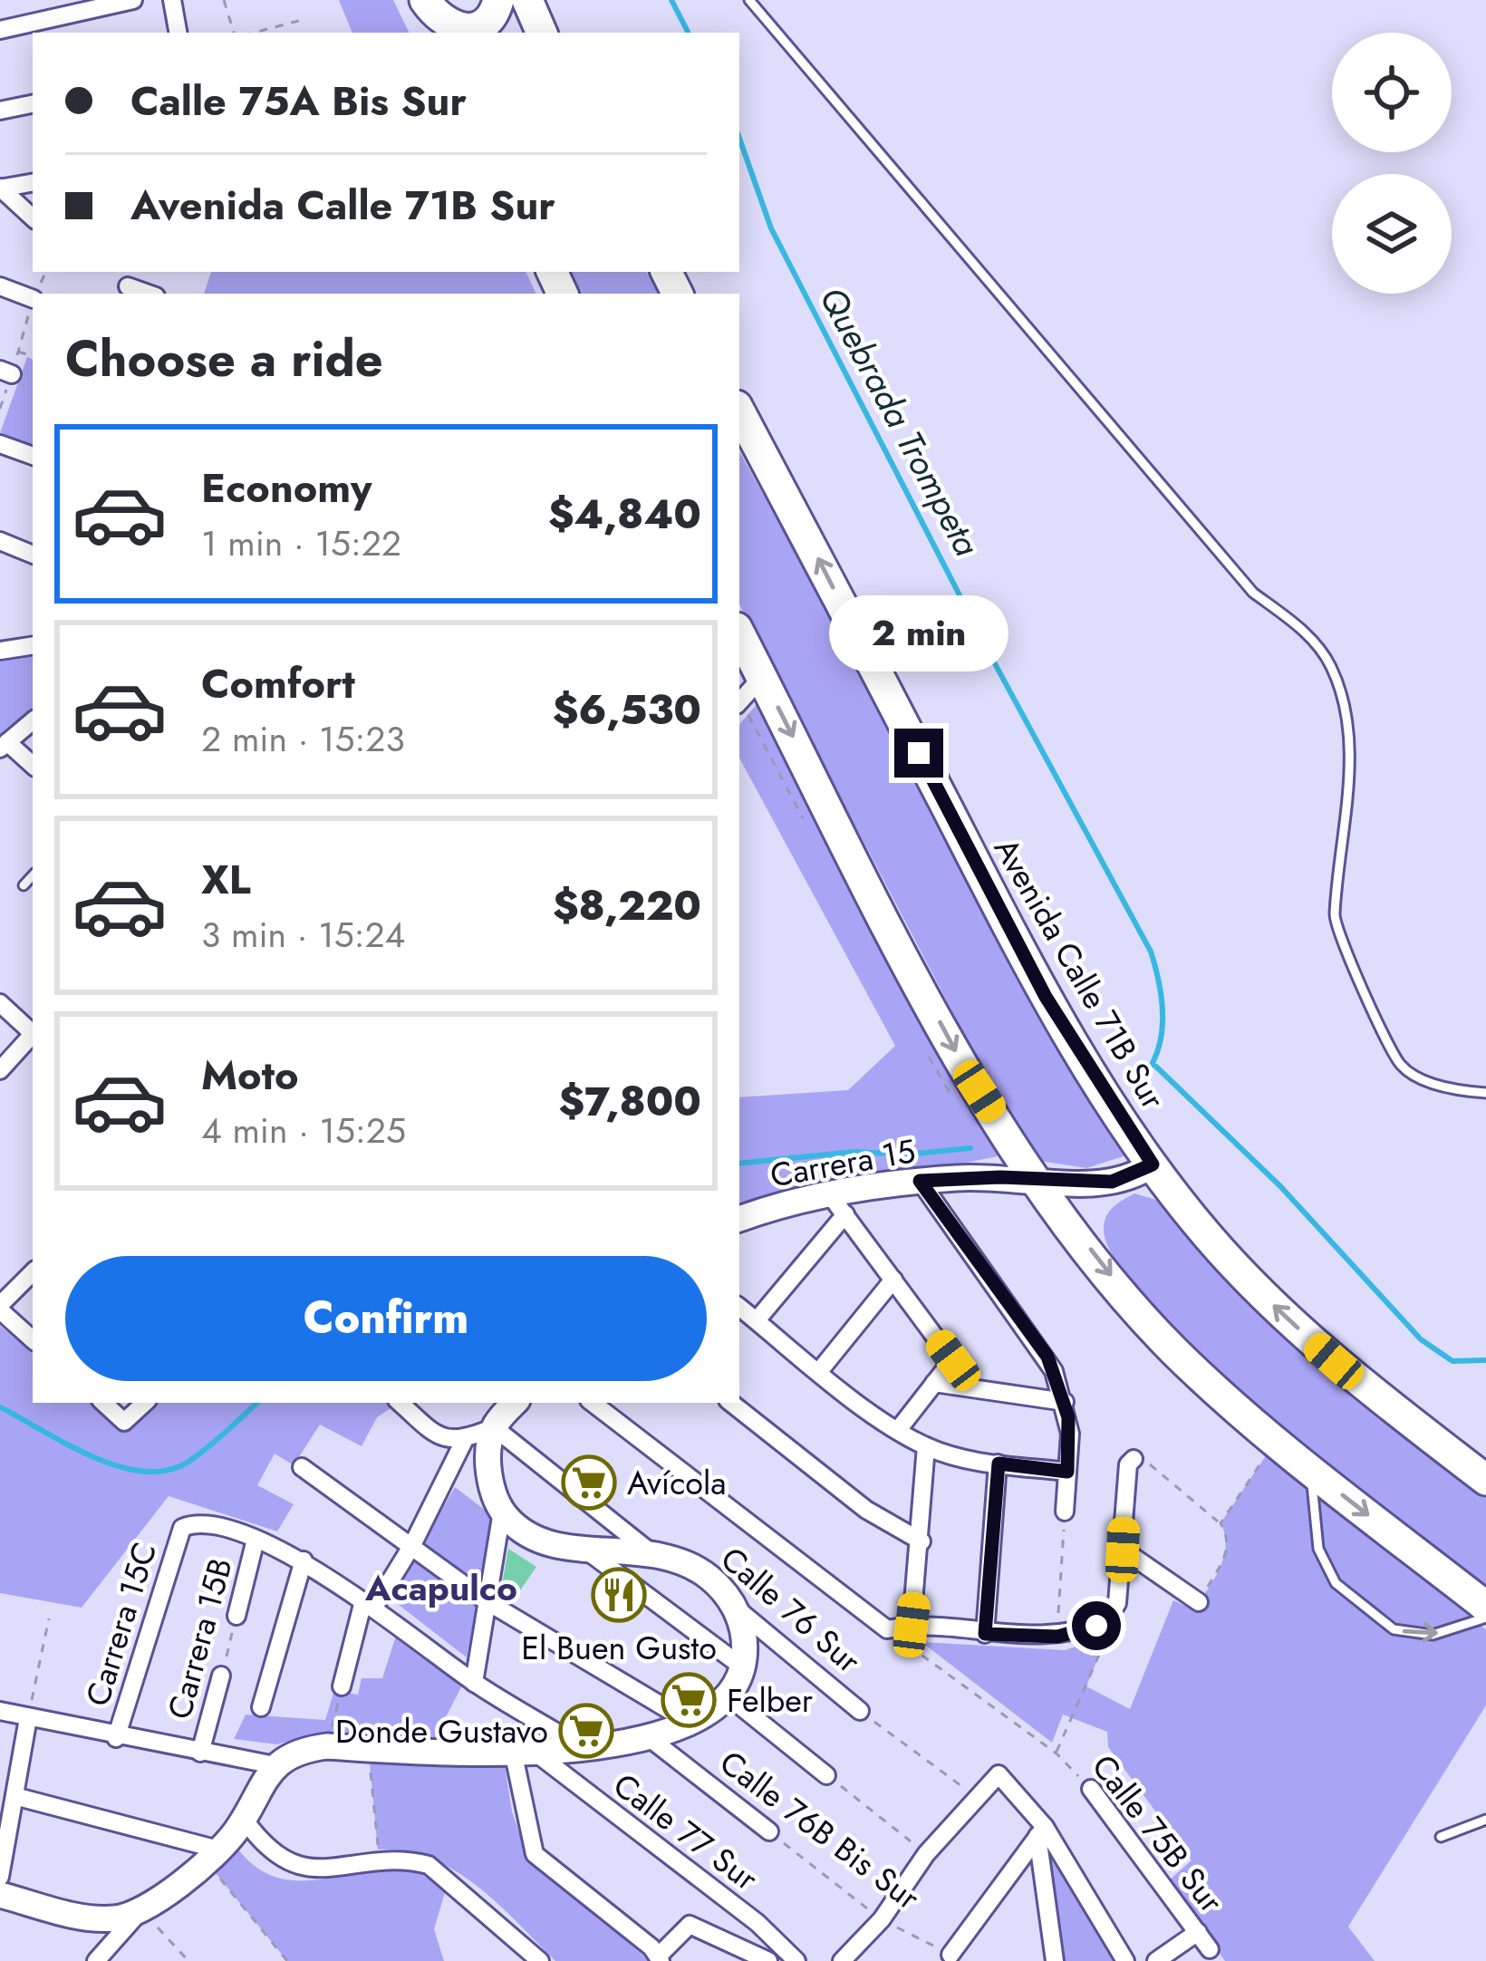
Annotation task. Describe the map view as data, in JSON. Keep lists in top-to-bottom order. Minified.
{"streets":{"highway":["Avenida Calle 71B Sur"],"street":["Carrera 15","Calle 76 Sur","Carrera 15C","Carrera 15B","Calle 76B Bis Sur","Calle 77 Sur","Calle 75B Sur"]},"crossings":[["Avenida Calle 71B Sur","Carrera 15"],["Carrera 15C","Carrera 15B"]],"districts":["Acapulco"],"water":["Quebrada Trompeta"],"places":{"supermarket":["Avícola","Felber","Donde Gustavo"],"restaurant":["El Buen Gusto"]},"page":{"banner":["Calle 75A Bis Sur","Avenida Calle 71B Sur"],"heading":"Choose a ride","list":[{"name":"Economy","note":"1 min · 15:22","value":"$4,840"},{"name":"Comfort","note":"2 min · 15:23","value":"$6,530"},{"name":"XL","note":"3 min · 15:24","value":"$8,220"},{"name":"Moto","note":"4 min · 15:25","value":"$7,800"}],"bubble":"2 min","buttons":"Confirm"}}
